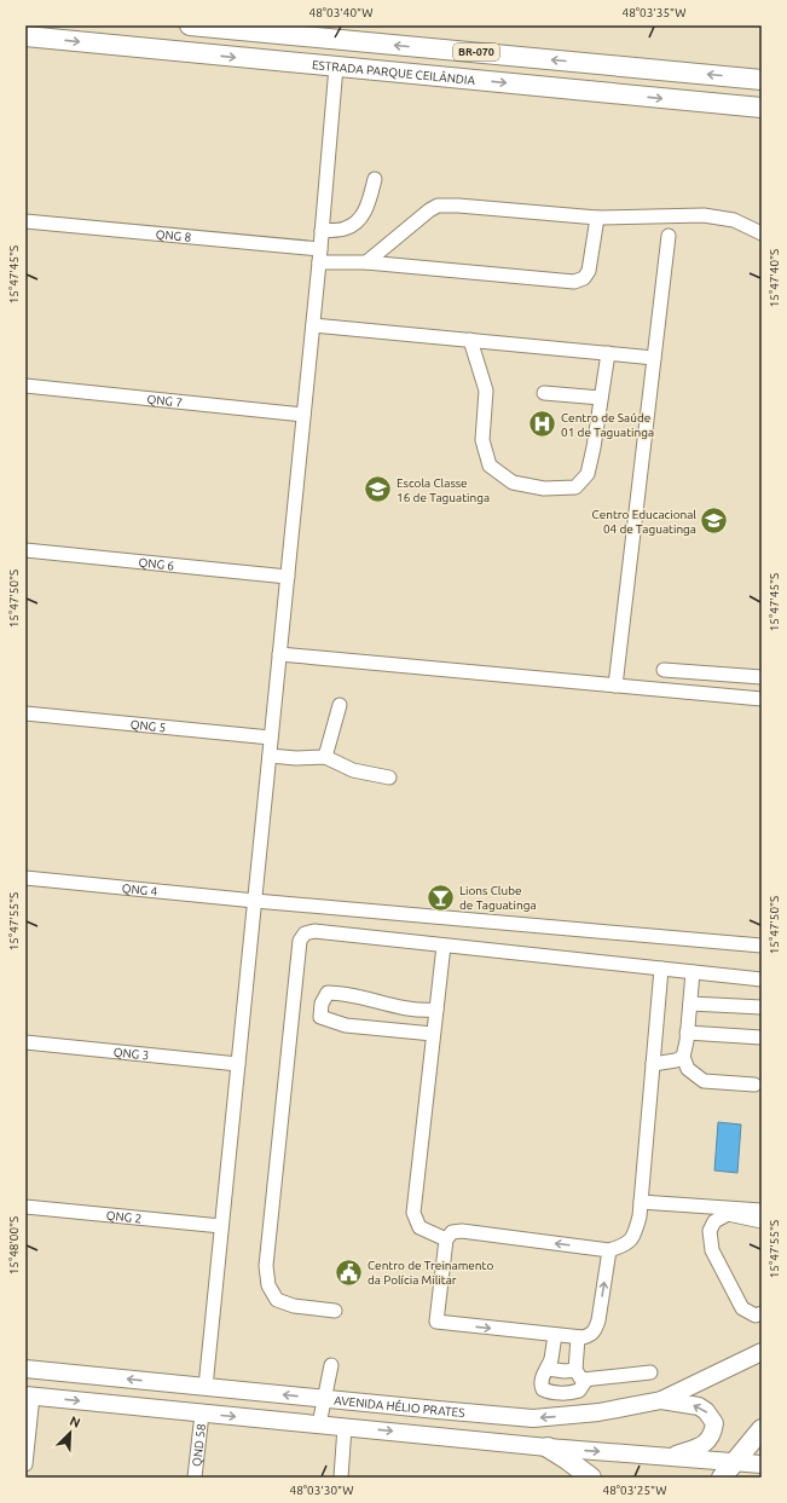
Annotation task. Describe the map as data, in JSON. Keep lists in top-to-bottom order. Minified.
{"streets":{"highway":["BR-070","ESTRADA PARQUE CEILÂNDIA"],"main road":["AVENIDA HÉLIO PRATES"],"street":["QNG 8","QNG 7","QNG 6","QNG 5","QNG 4","QNG 3","QNG 2","QND 58"]},"crossings":[["AVENIDA HÉLIO PRATES","QND 58"]],"places":{"hospital":["Centro de Saúde 01 de Taguatinga"],"school or university":["Escola Classe 16 de Taguatinga","Centro Educacional 04 de Taguatinga"],"bar":["Lions Clube de Taguatinga"],"public building":["Centro de Treinamento da Polícia Militar"]},"north":"top right","coordinates":["48°03'40\"W","48°03'35\"W","15°47'45\"S","15°47'40\"S","15°47'50\"S","15°47'55\"S","15°48'00\"S","48°03'30\"W","48°03'25\"W"]}
